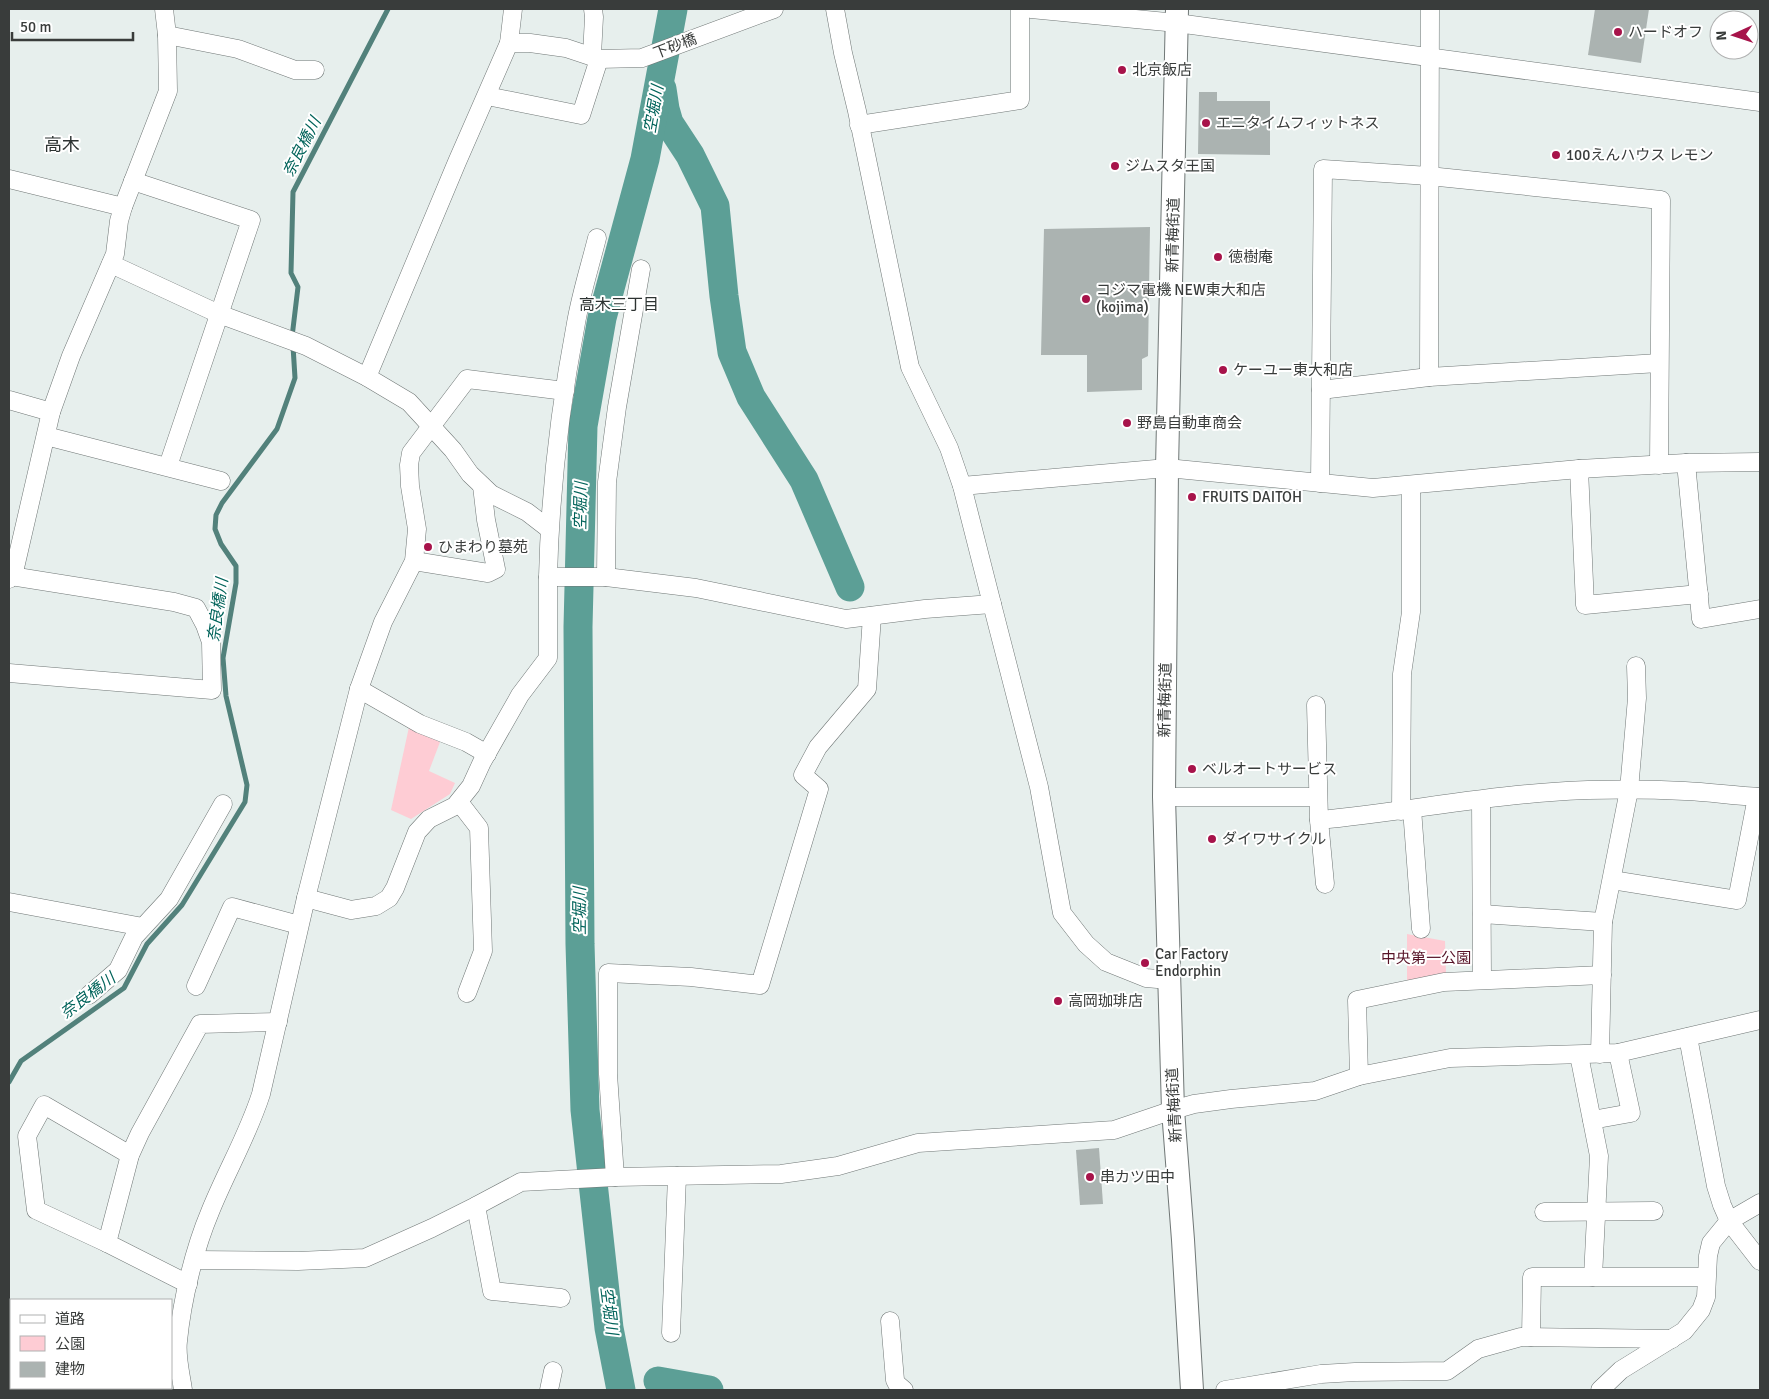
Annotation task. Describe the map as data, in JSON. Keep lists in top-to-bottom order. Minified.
{"streets":{"main road":["新青梅街道"],"street":["下砂橋"]},"districts":["高木","高木三丁目"],"water":["空堀川","奈良橋川"],"parks":["中央第一公園"],"places":["ハードオフ","北京飯店","エニタイムフィットネス","100えんハウス レモン","ジムスタ王国","徳樹庵","コジマ電機 NEW東大和店 (kojima)","ケーユー東大和店","野島自動車商会","FRUITS DAITOH","ひまわり墓苑","ベルオートサービス","ダイワサイクル","Car Factory Endorphin","高岡珈琲店","串カツ田中"],"legend":["道路","公園","建物"],"scale_bar":"50 m","north":"left"}
